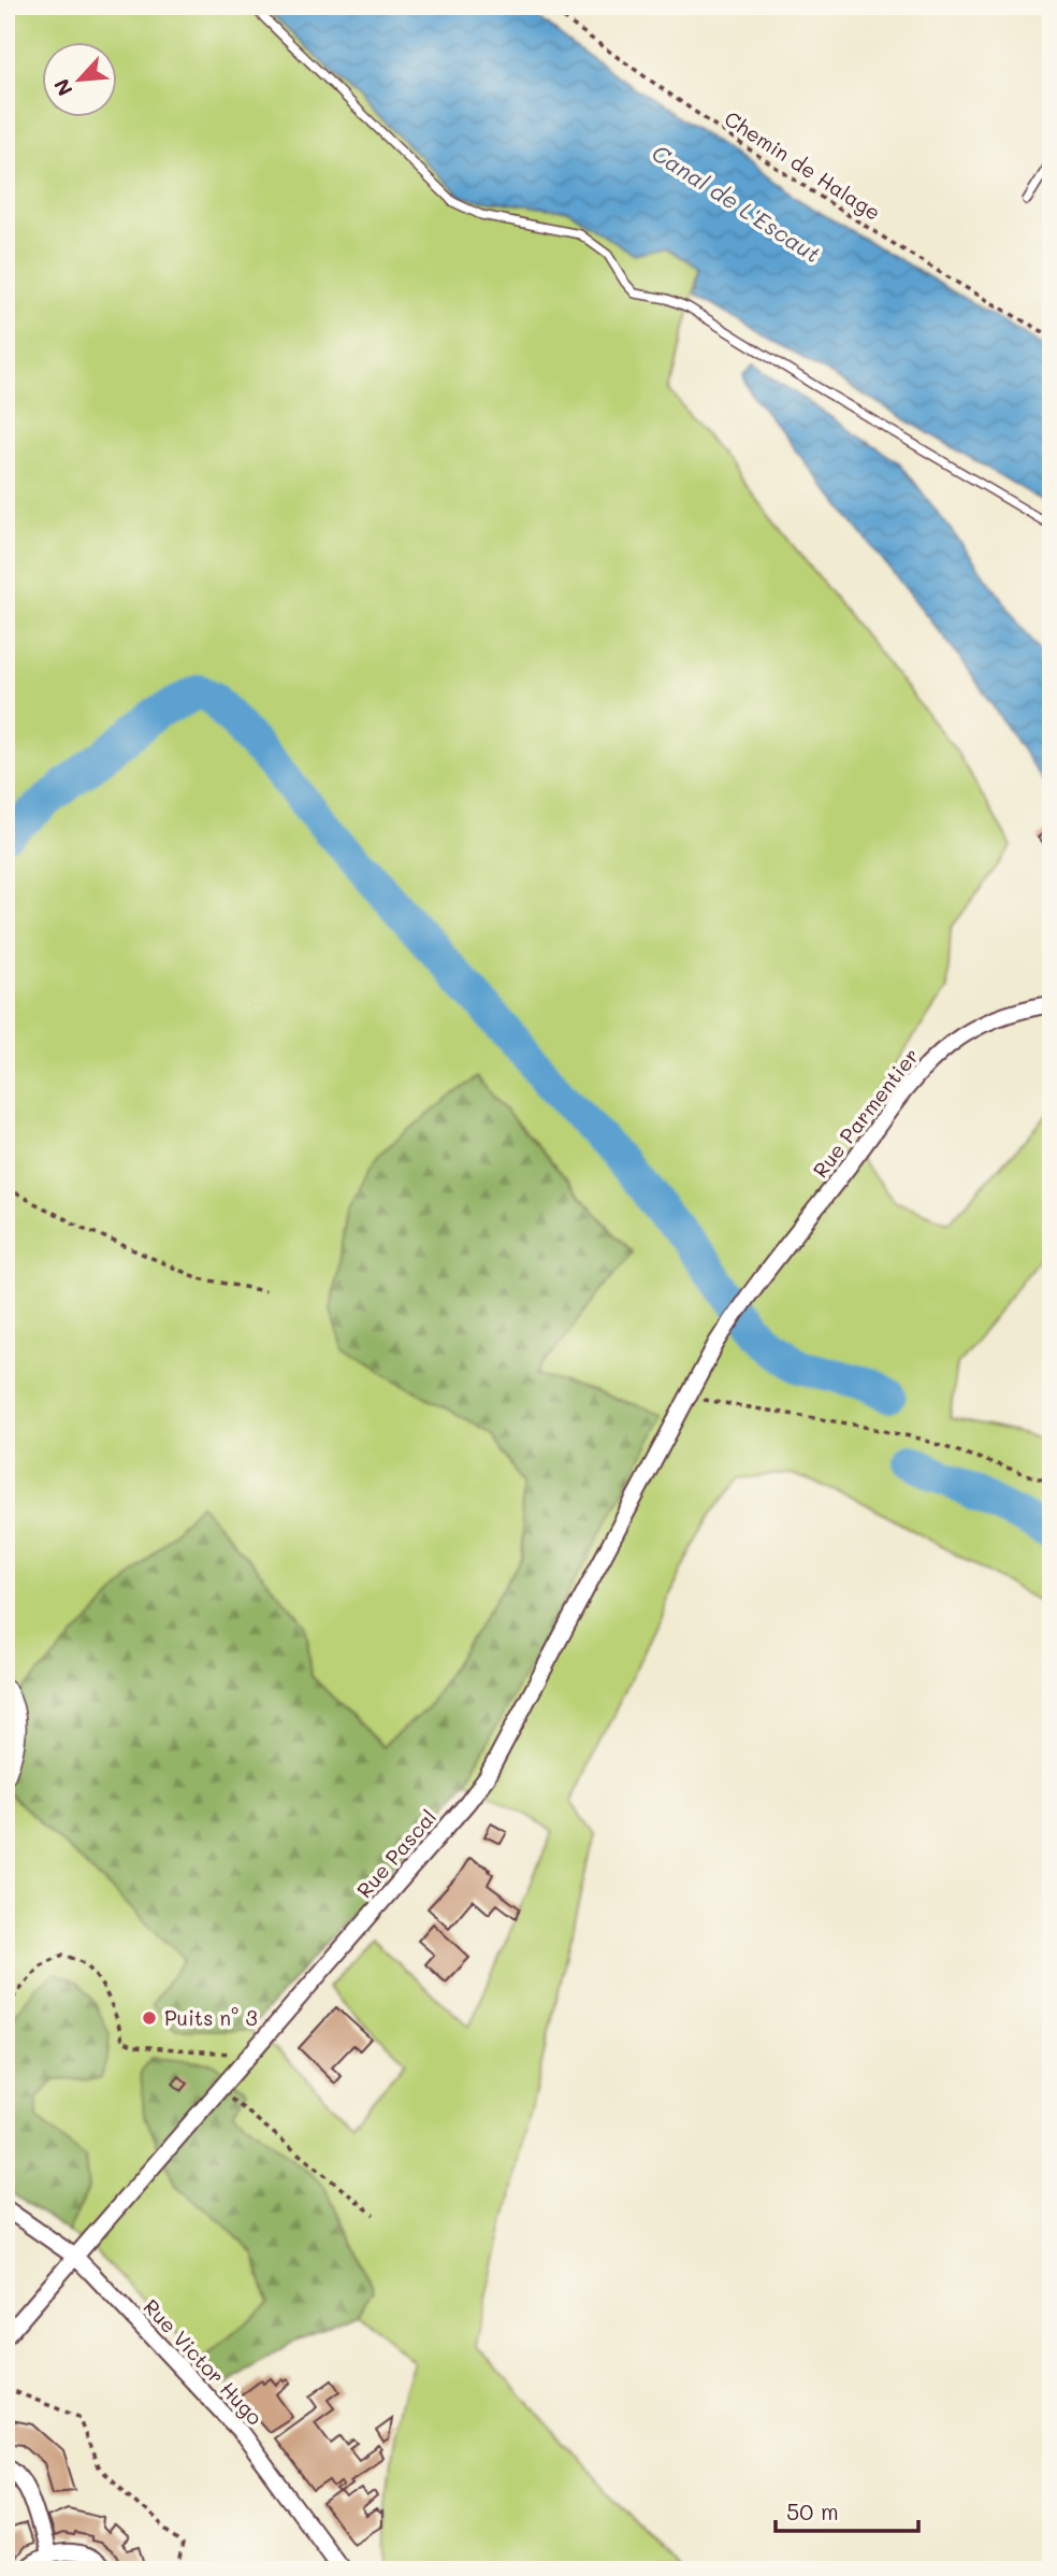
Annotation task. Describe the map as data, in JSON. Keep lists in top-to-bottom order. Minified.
{"streets":{"street":["Rue Parmentier","Rue Pascal","Rue Victor Hugo"],"path":["Chemin de Halage"]},"crossings":[["Rue Parmentier","Rue Pascal"],["Rue Pascal","Rue Victor Hugo"]],"water":["Canal de L'Escaut"],"places":["Puits n° 3"],"scale_bar":"50 m","north":"bottom left"}
